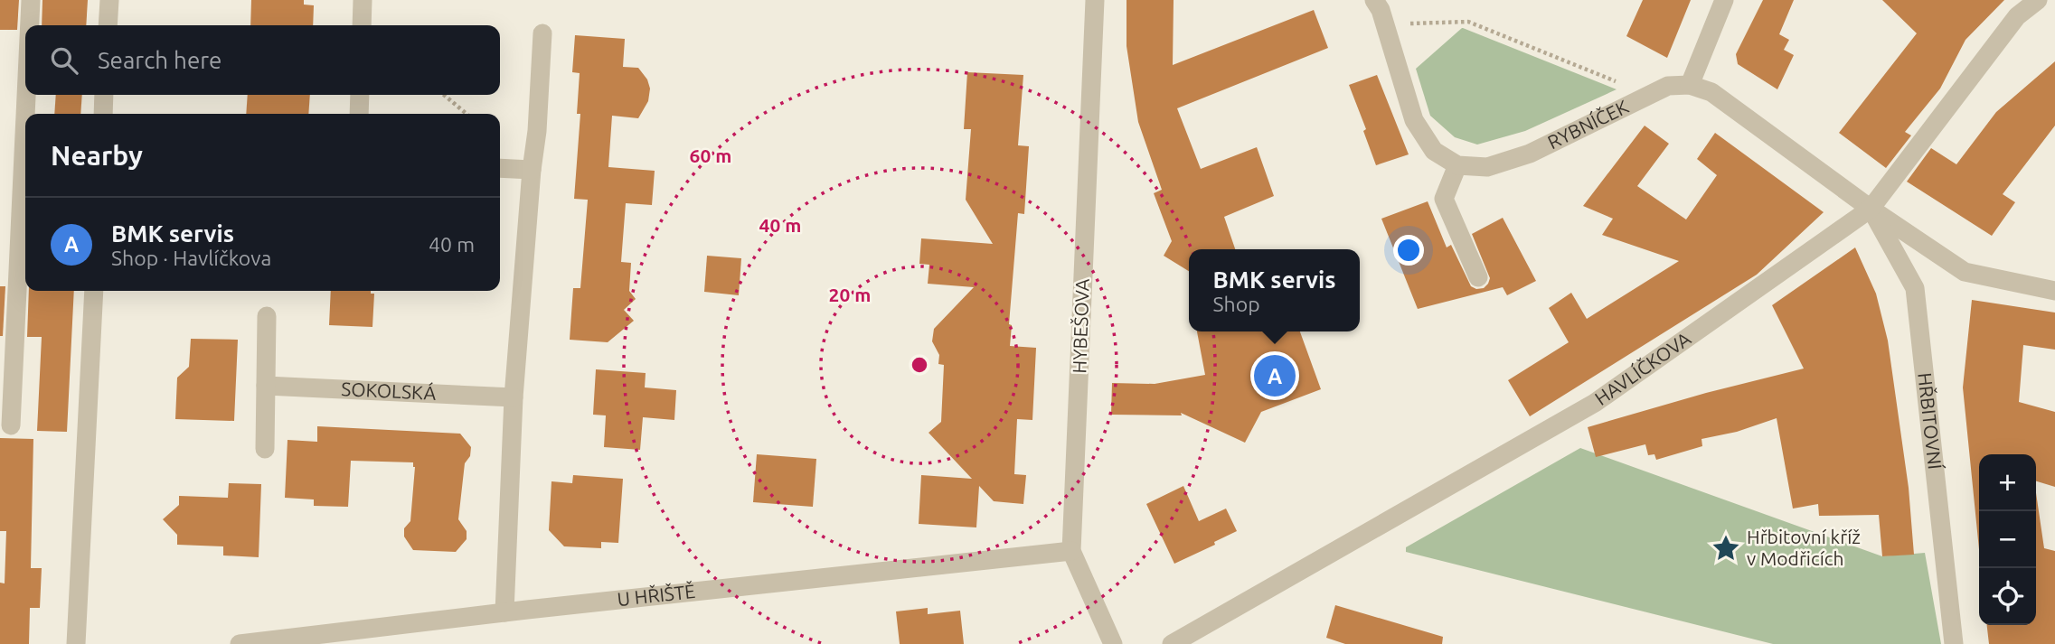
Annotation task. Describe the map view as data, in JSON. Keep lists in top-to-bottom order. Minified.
{"streets":{"street":["RYBNÍČEK","HYBEŠOVA","HAVLÍČKOVA","SOKOLSKÁ","HŘBITOVNÍ","U HŘIŠTĚ"]},"crossings":[["HYBEŠOVA","U HŘIŠTĚ"],["HAVLÍČKOVA","HŘBITOVNÍ"]],"places":{"place":["Hřbitovní kříž v Modřicích"]},"page":{"search":"Search here","heading":"Nearby","list":[{"mark":"A","name":"BMK servis","note":"Shop · Havlíčkova","value":"40 m"}],"popup":["BMK servis","Shop"],"pins":"A","map_buttons":["+","−"]},"rings":["60 m","40 m","20 m"]}
